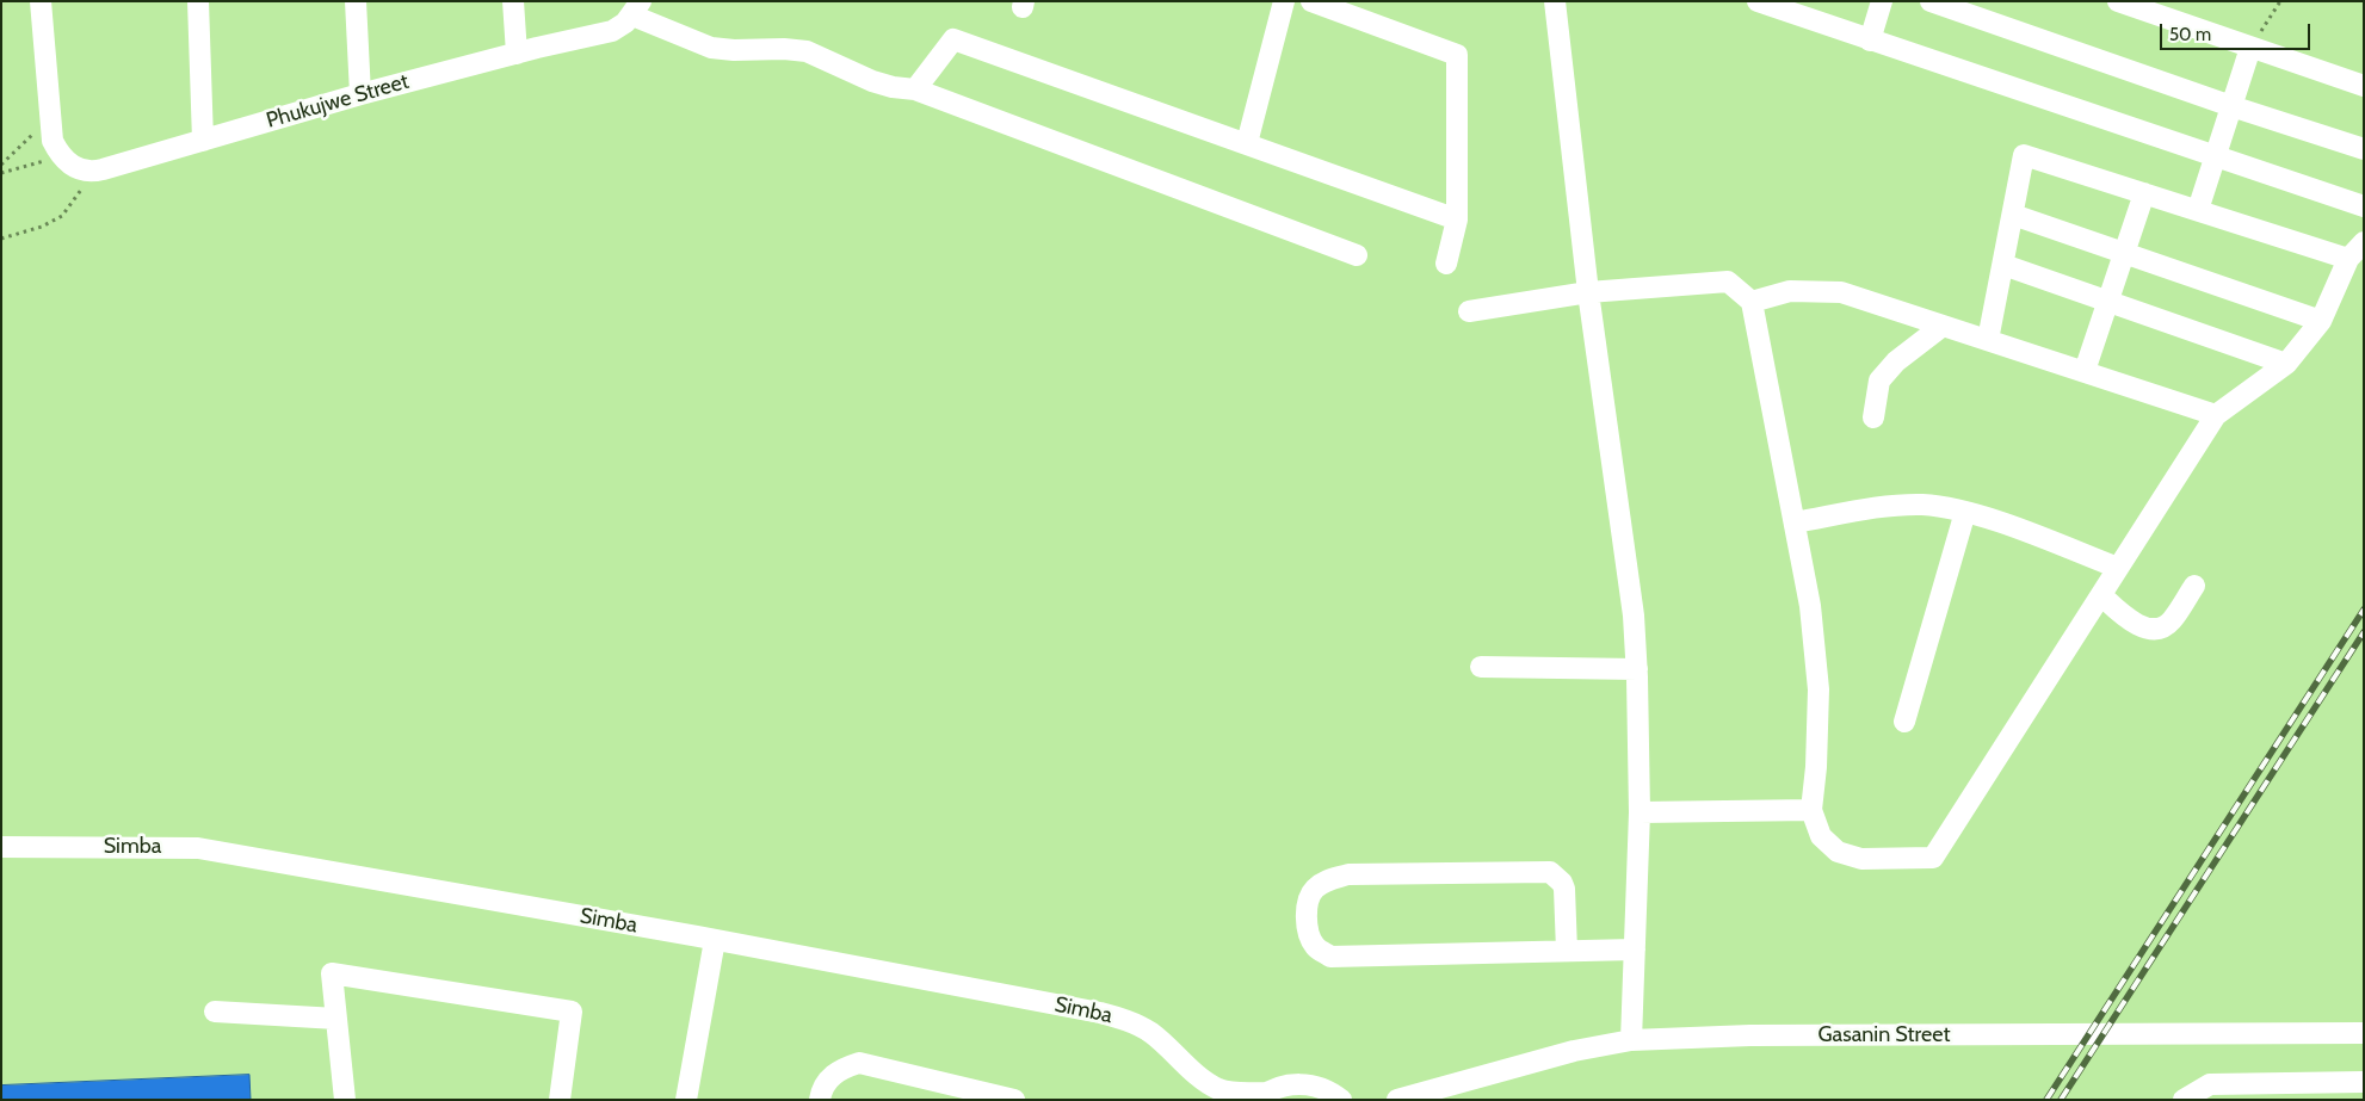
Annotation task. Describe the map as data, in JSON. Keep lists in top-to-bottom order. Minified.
{"streets":{"street":["Phukujwe Street","Simba","Gasanin Street"]},"scale_bar":"50 m"}
